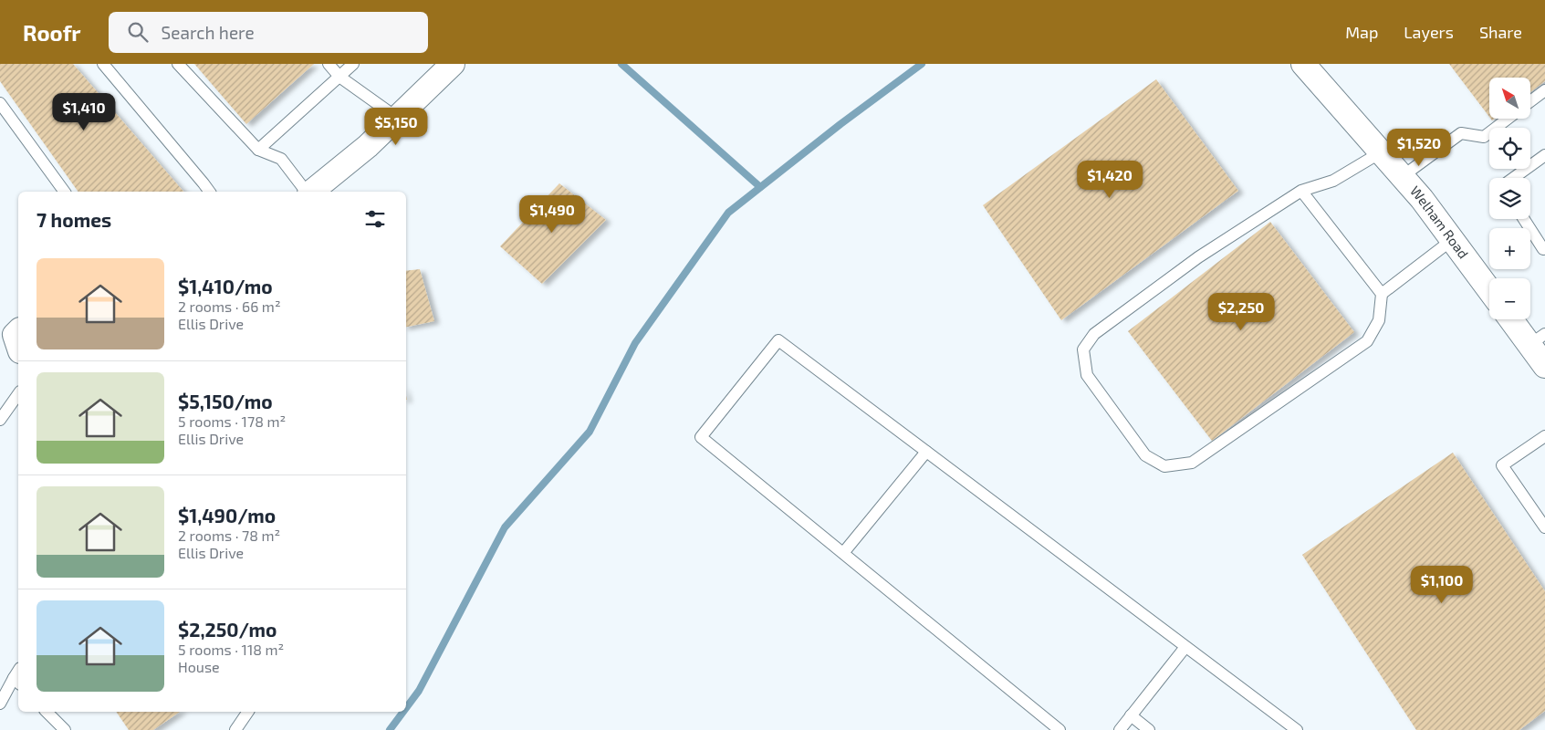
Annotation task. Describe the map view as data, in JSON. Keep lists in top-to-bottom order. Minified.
{"streets":{"street":["Welham Road"]},"north":"top left","page":{"header":"Roofr","search":"Search here","nav":["Map","Layers","Share"],"map_buttons":["+","−"],"price":["$1,410","$5,150","$1,520","$1,420","$1,490","$2,250","$1,100"],"heading":"7 homes","list":[{"name":"$1,410/mo","note":"2 rooms · 66 m² · Ellis Drive"},{"name":"$5,150/mo","note":"5 rooms · 178 m² · Ellis Drive"},{"name":"$1,490/mo","note":"2 rooms · 78 m² · Ellis Drive"},{"name":"$2,250/mo","note":"5 rooms · 118 m² · House"}]}}
